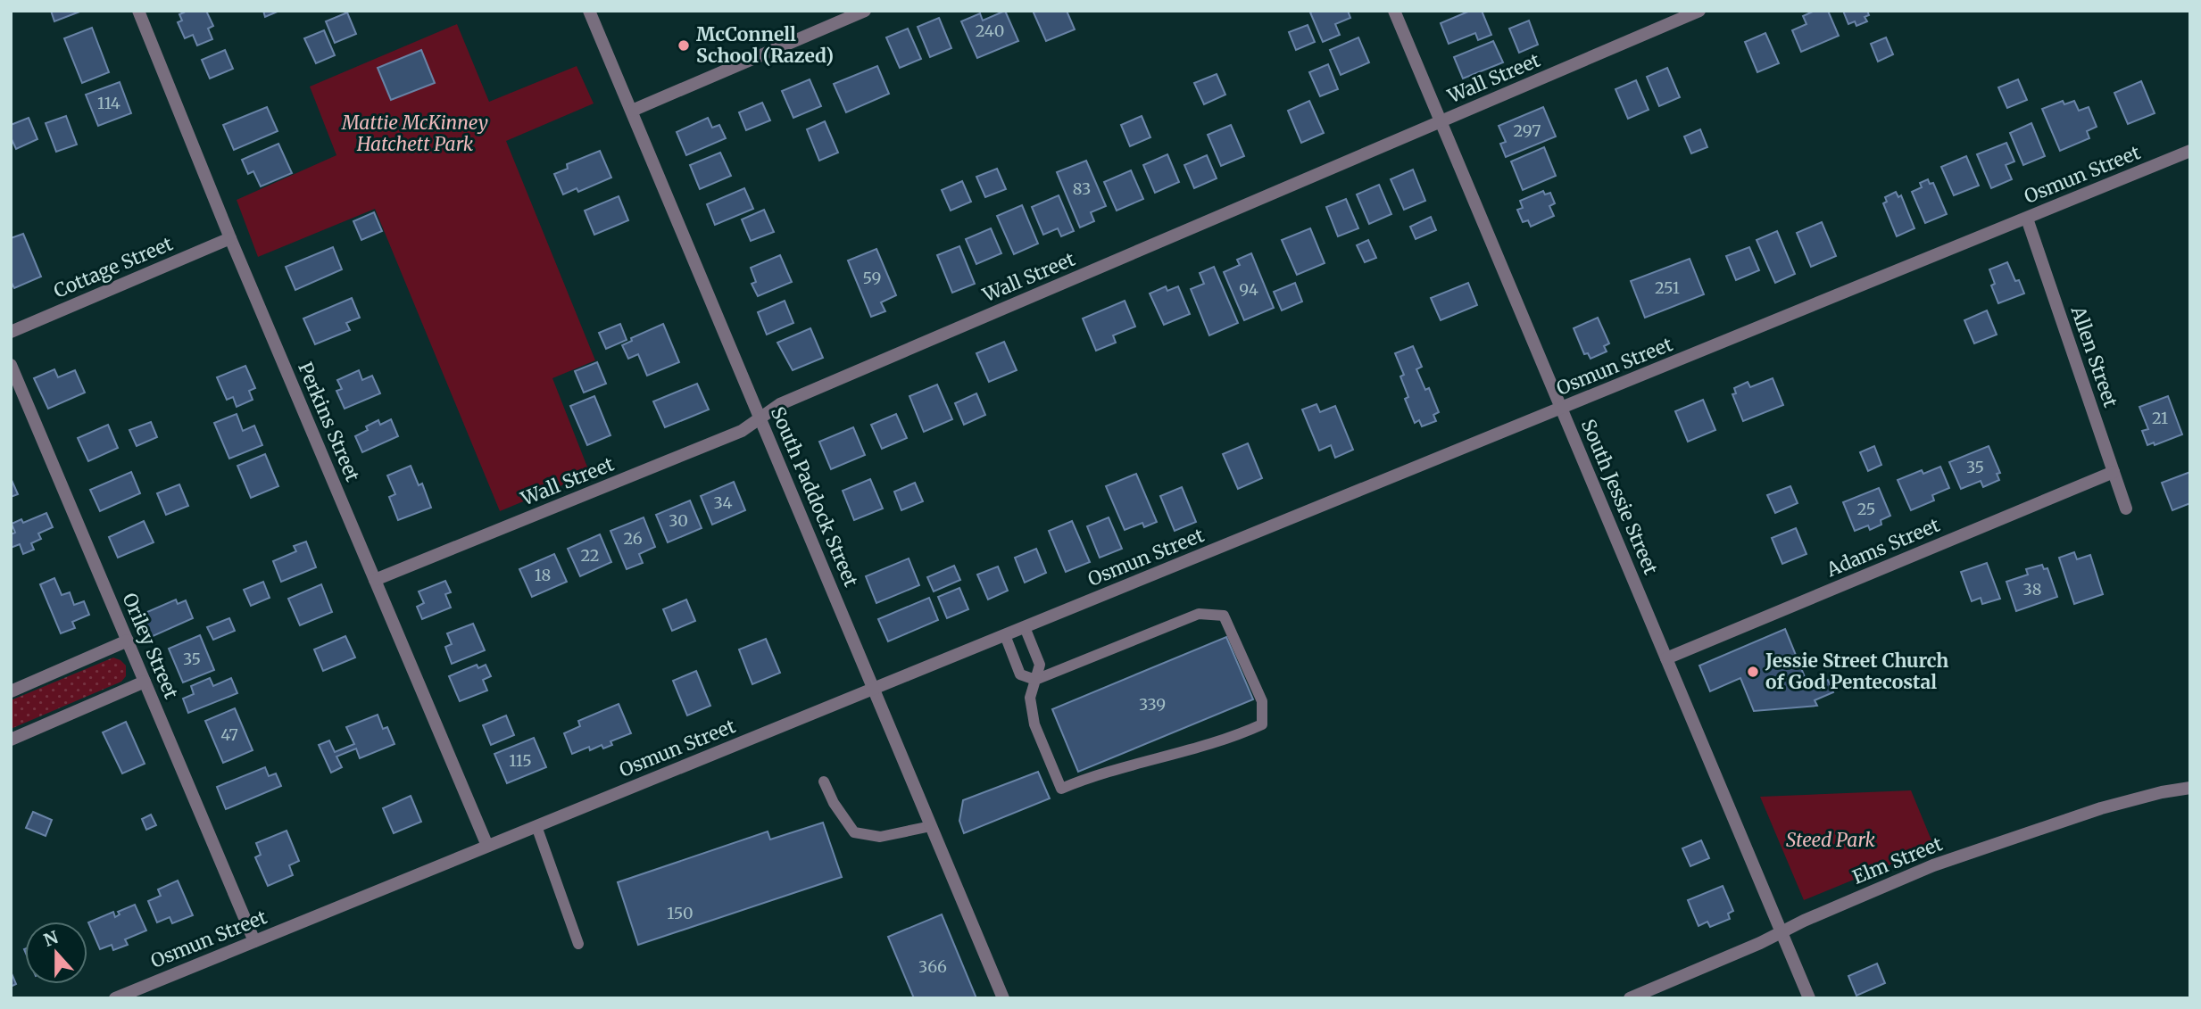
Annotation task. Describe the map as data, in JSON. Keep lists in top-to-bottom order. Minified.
{"streets":{"street":["Wall Street","Osmun Street","Cottage Street","Allen Street","Perkins Street","South Paddock Street","South Jessie Street","Adams Street","Oriley Street","Elm Street"]},"crossings":[["Wall Street","Perkins Street"],["Wall Street","South Paddock Street"],["Wall Street","South Jessie Street"],["Osmun Street","Allen Street"],["Osmun Street","Perkins Street"],["Osmun Street","South Paddock Street"],["Osmun Street","South Jessie Street"],["Osmun Street","Oriley Street"],["Cottage Street","Perkins Street"],["Allen Street","Adams Street"],["South Jessie Street","Adams Street"],["South Jessie Street","Elm Street"]],"parks":["Mattie McKinney Hatchett Park","Steed Park"],"places":["McConnell School (Razed)","Jessie Street Church of God Pentecostal"],"house_numbers":["240","114","297","83","59","251","94","21","35","34","25","30","26","22","18","38","35","339","47","115","150","366"],"north":"top"}
